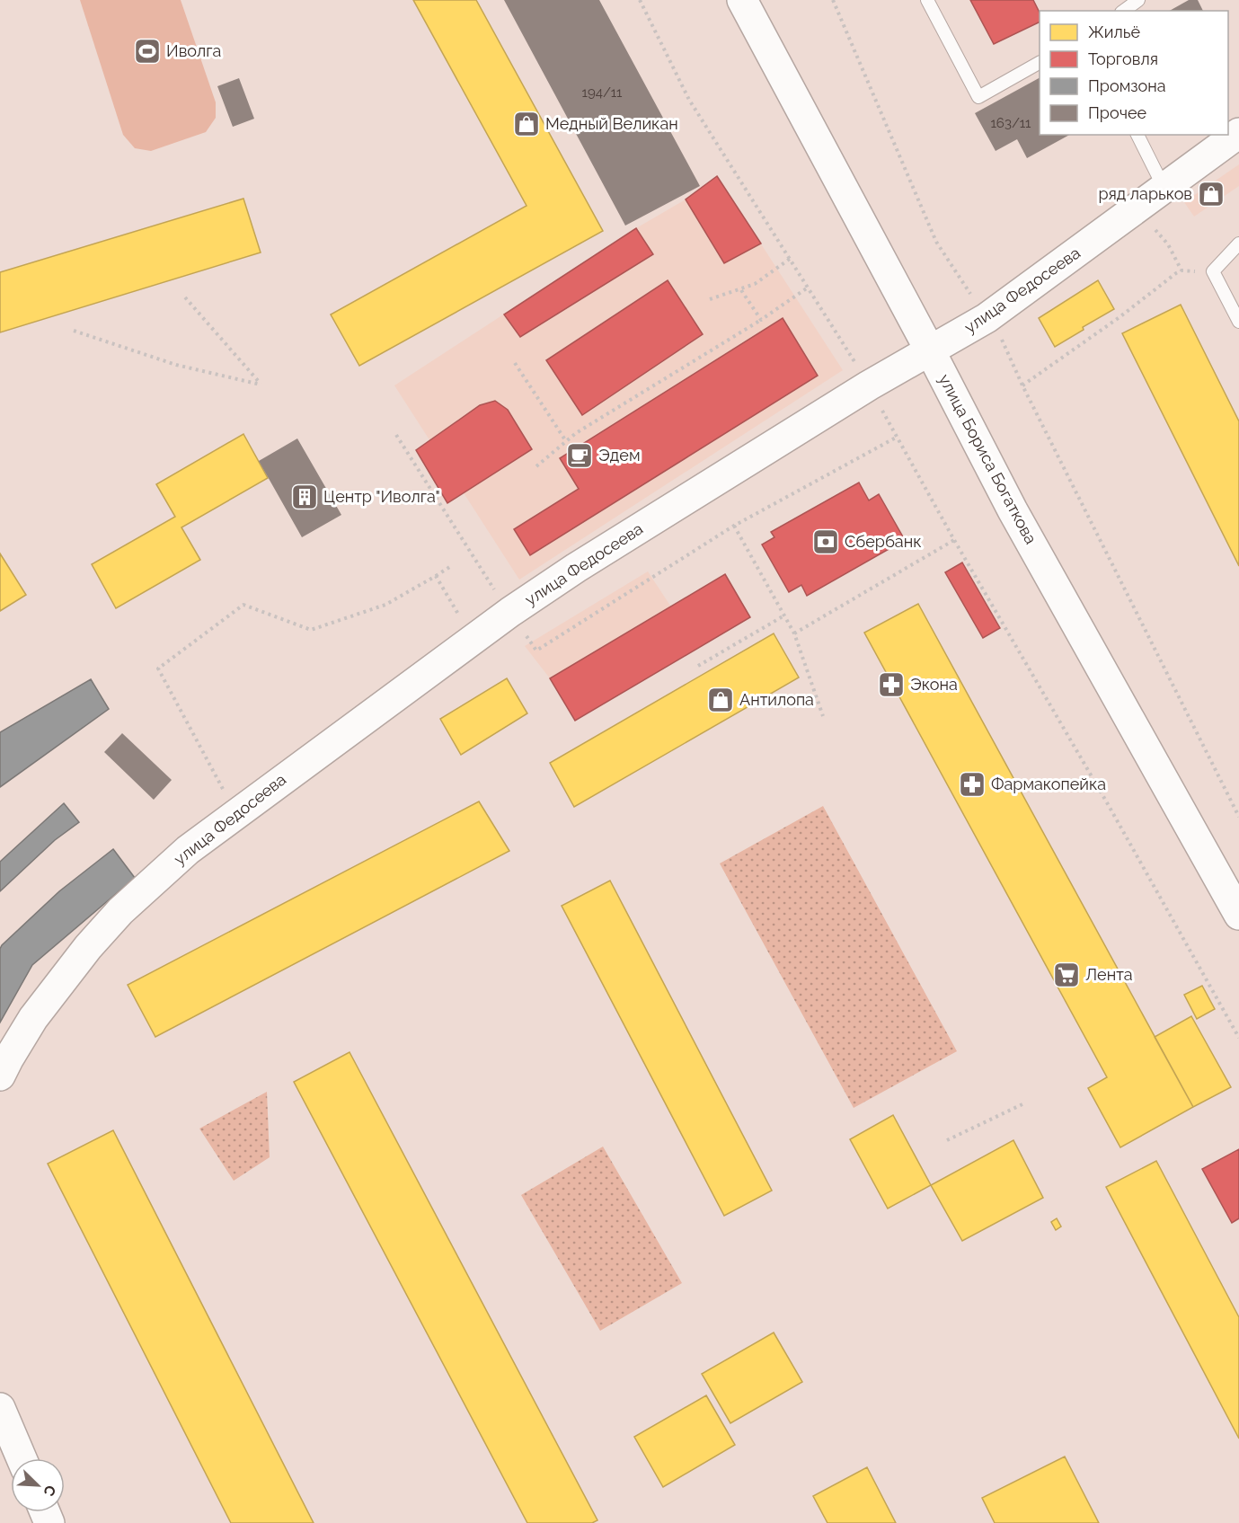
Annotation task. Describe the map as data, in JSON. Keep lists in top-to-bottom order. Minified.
{"streets":{"street":["улица Федосеева","улица Бориса Богаткова"]},"crossings":[["улица Федосеева","улица Бориса Богаткова"]],"places":{"sports":["Иволга"],"shop":["Медный Великан","ряд ларьков","Антилопа"],"cafe":["Эдем"],"building":["Центр \"Иволга\""],"bank":["Сбербанк"],"pharmacy":["Экона","Фармакопейка"],"supermarket":["Лента"]},"house_numbers":["194/11","163/11"],"legend":["Жильё","Торговля","Промзона","Прочее"],"north":"bottom right"}
